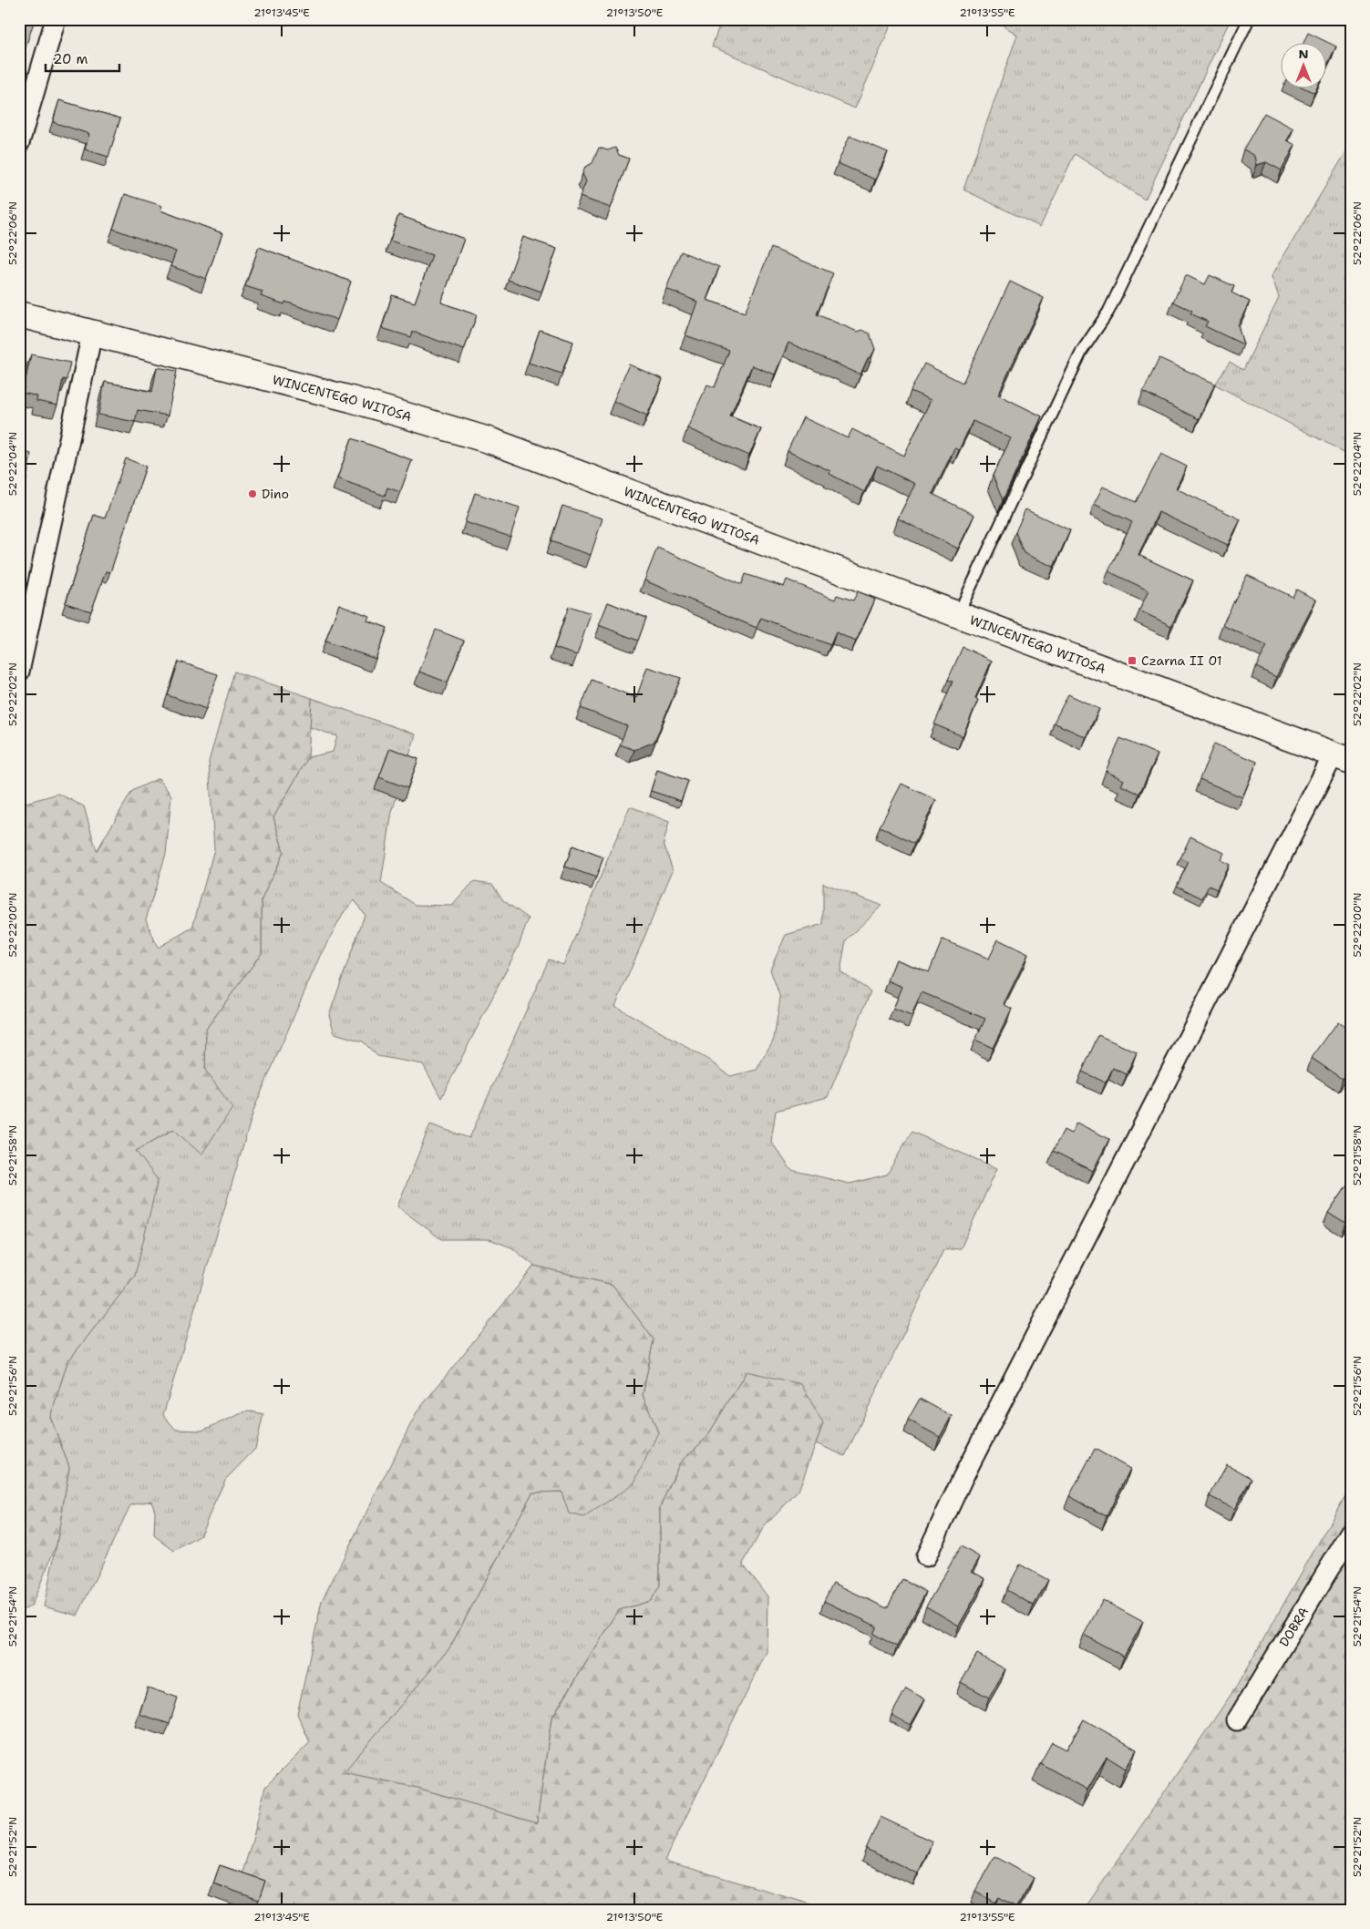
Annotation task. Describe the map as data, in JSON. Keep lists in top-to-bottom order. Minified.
{"streets":{"main road":["WINCENTEGO WITOSA"],"street":["DOBRA"]},"places":{"other":["Dino"],"transit":["Czarna II 01"]},"scale_bar":"20 m","north":"top","coordinates":["21°13'45\"E","21°13'50\"E","21°13'55\"E","52°22'06\"N","52°22'04\"N","52°22'02\"N","52°22'00\"N","52°21'58\"N","52°21'56\"N","52°21'54\"N","52°21'52\"N"]}
